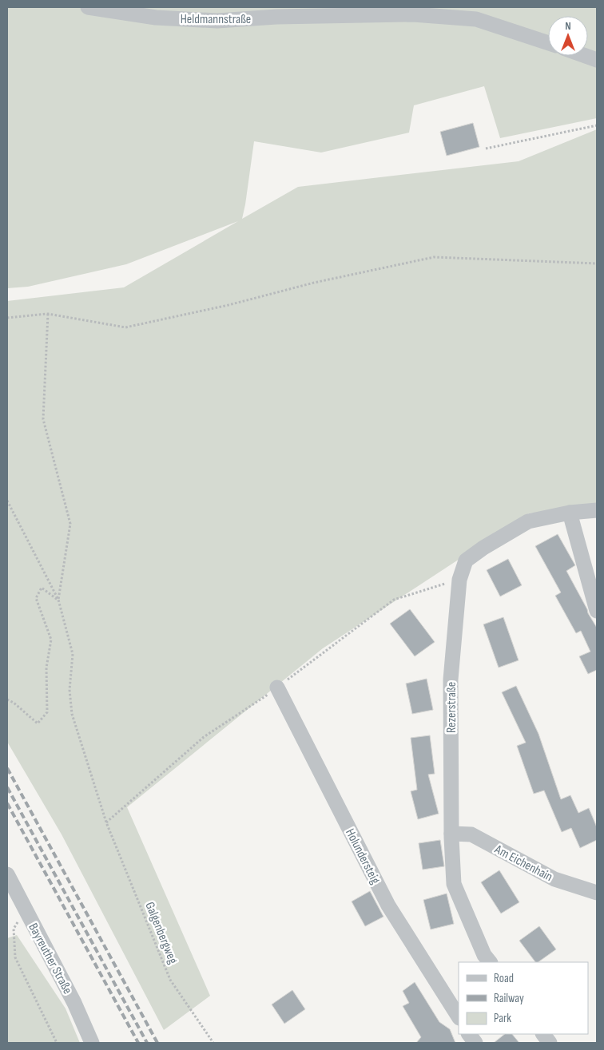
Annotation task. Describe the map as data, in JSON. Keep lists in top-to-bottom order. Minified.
{"streets":{"street":["Heldmannstraße","Rezerstraße","Holundersteig","Am Eichenhain","Bayreuther Straße"],"path":["Galgenbergweg"]},"crossings":[["Rezerstraße","Am Eichenhain"]],"legend":["Road","Railway","Park"],"north":"top"}
